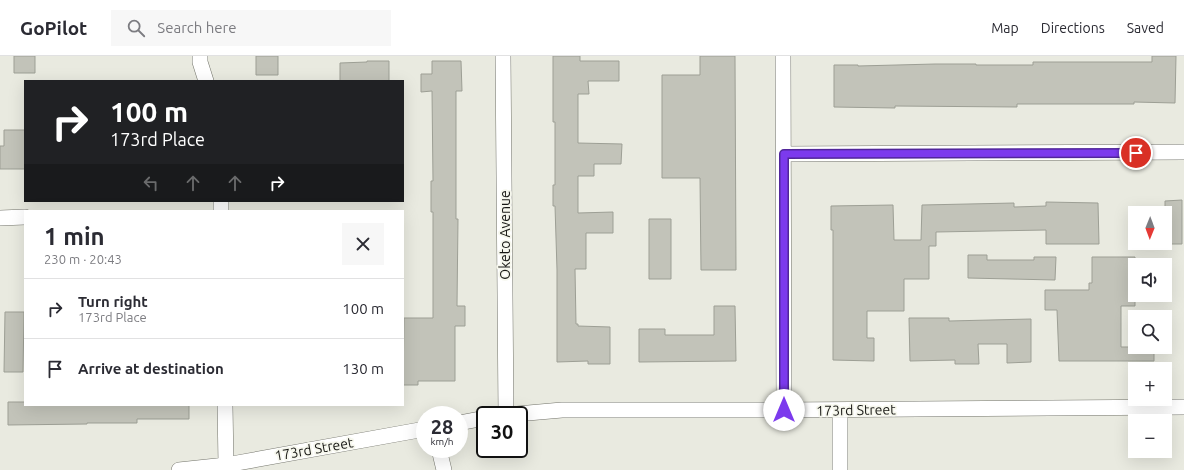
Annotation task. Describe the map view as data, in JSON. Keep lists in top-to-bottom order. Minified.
{"streets":{"street":["Oketo Avenue","173rd Street"]},"north":"bottom","page":{"header":"GoPilot","search":"Search here","nav":["Map","Directions","Saved"],"turn":["100 m","173rd Place"],"map_buttons":["+","−"],"heading":["1 min","230 m · 20:43"],"list":[{"name":"Turn right","note":"173rd Place","value":"100 m"},{"name":"Arrive at destination","value":"130 m"}],"speed":"28 km/h","limit":"30"}}
